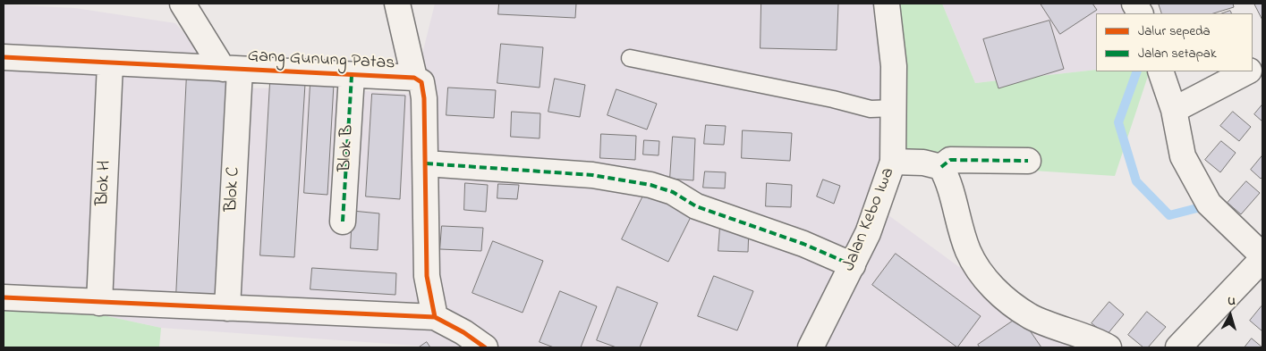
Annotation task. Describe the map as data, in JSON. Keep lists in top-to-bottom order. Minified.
{"streets":{"street":["Gang Gunung Patas","Blok B","Blok H","Blok C","Jalan Kebo Iwa"]},"crossings":[["Gang Gunung Patas","Blok B"],["Gang Gunung Patas","Blok H"],["Gang Gunung Patas","Blok C"]],"legend":["Jalur sepeda","Jalan setapak"],"north":"top"}
